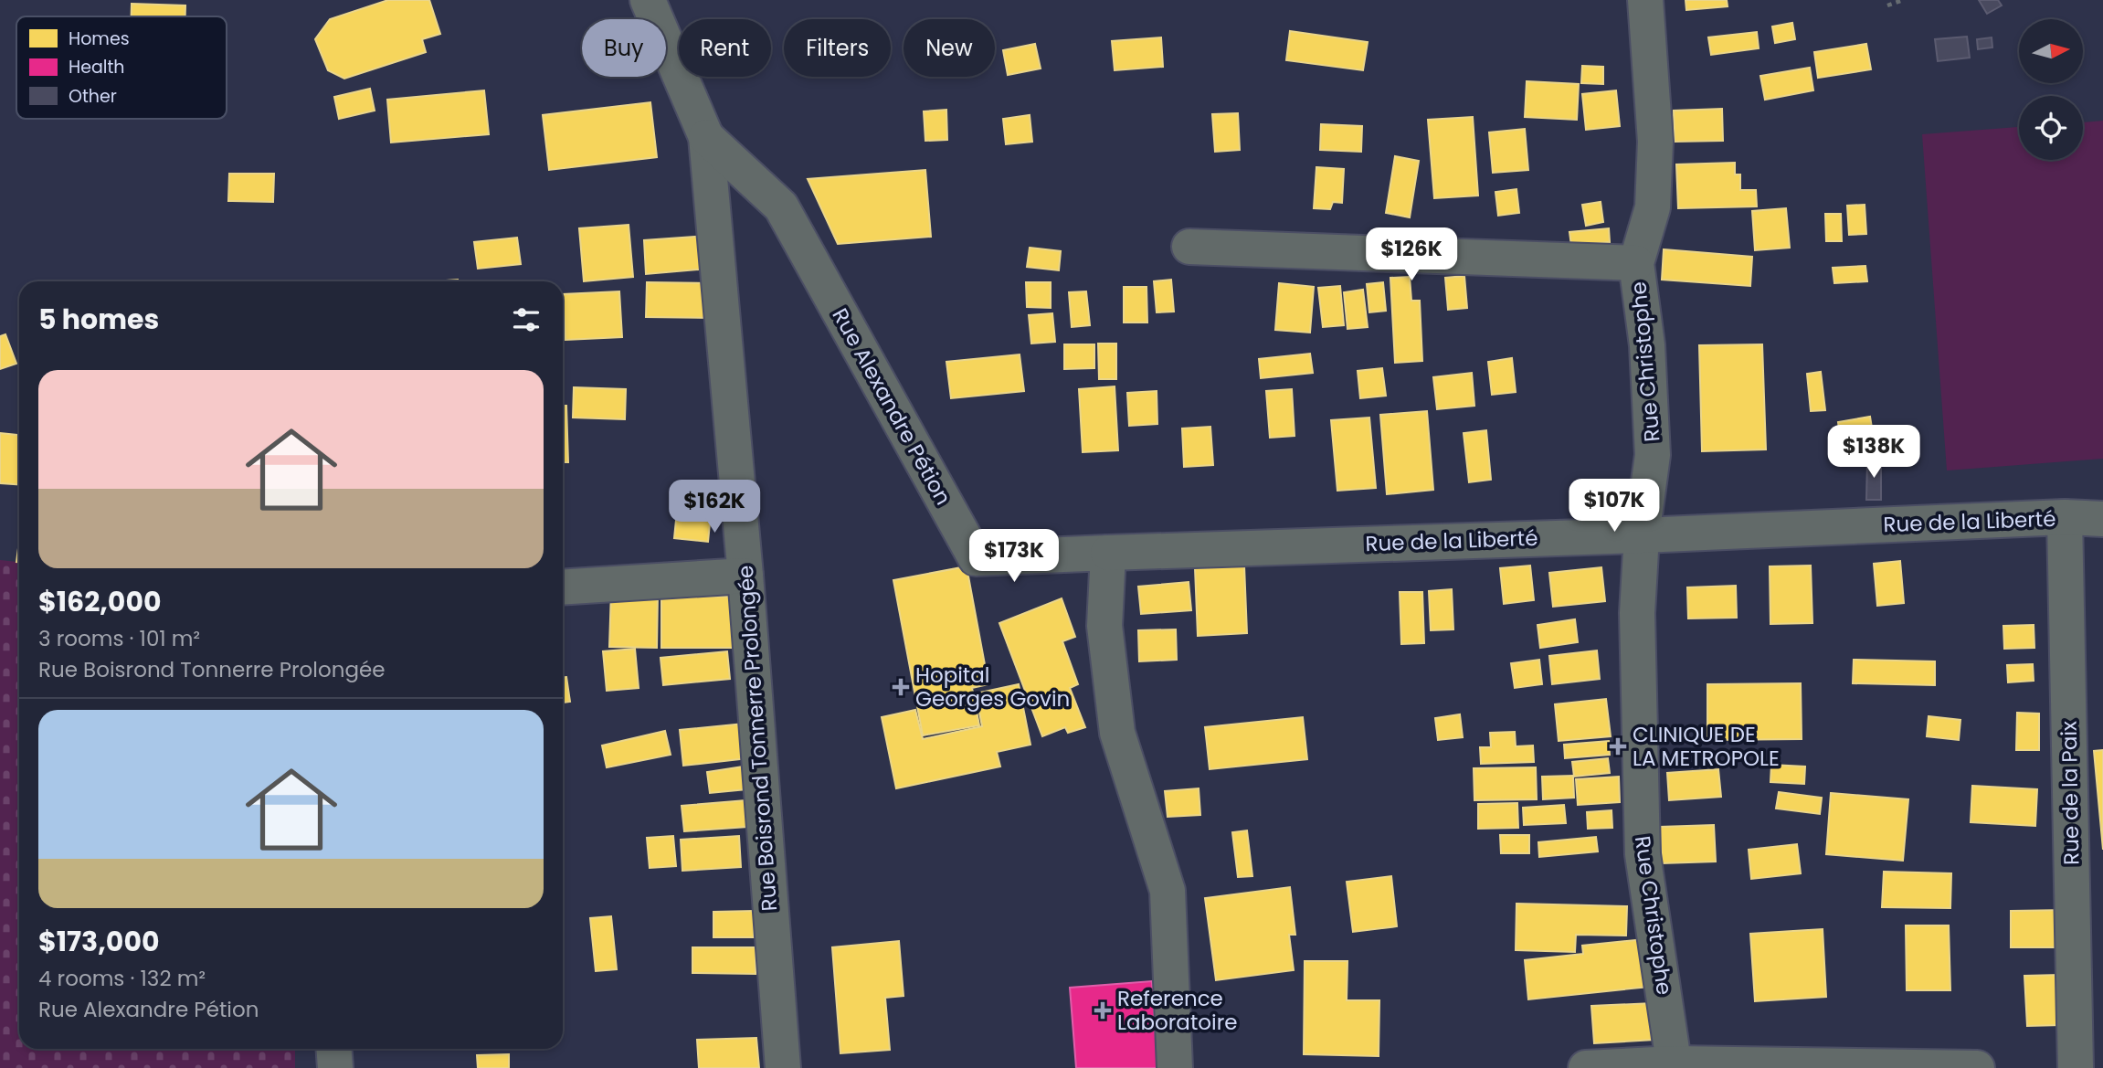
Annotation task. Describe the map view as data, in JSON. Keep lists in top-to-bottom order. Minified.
{"streets":{"street":["Rue Christophe","Rue Alexandre Pétion","Rue de la Liberté","Rue Boisrond Tonnerre Prolongée","Rue de la Paix"]},"crossings":[["Rue Christophe","Rue de la Liberté"],["Rue Alexandre Pétion","Rue de la Liberté"],["Rue Alexandre Pétion","Rue Boisrond Tonnerre Prolongée"],["Rue de la Liberté","Rue de la Paix"]],"places":{"health":["Hopital Georges Govin","CLINIQUE DE LA METROPOLE","Reference Laboratoire"]},"legend":["Homes","Health","Other"],"north":"right","page":{"chip":["Buy","Rent","Filters","New"],"price":["$126K","$138K","$107K","$162K","$173K"],"heading":"5 homes","list":[{"name":"$162,000","note":"3 rooms · 101 m² · Rue Boisrond Tonnerre Prolongée"},{"name":"$173,000","note":"4 rooms · 132 m² · Rue Alexandre Pétion"}]}}
